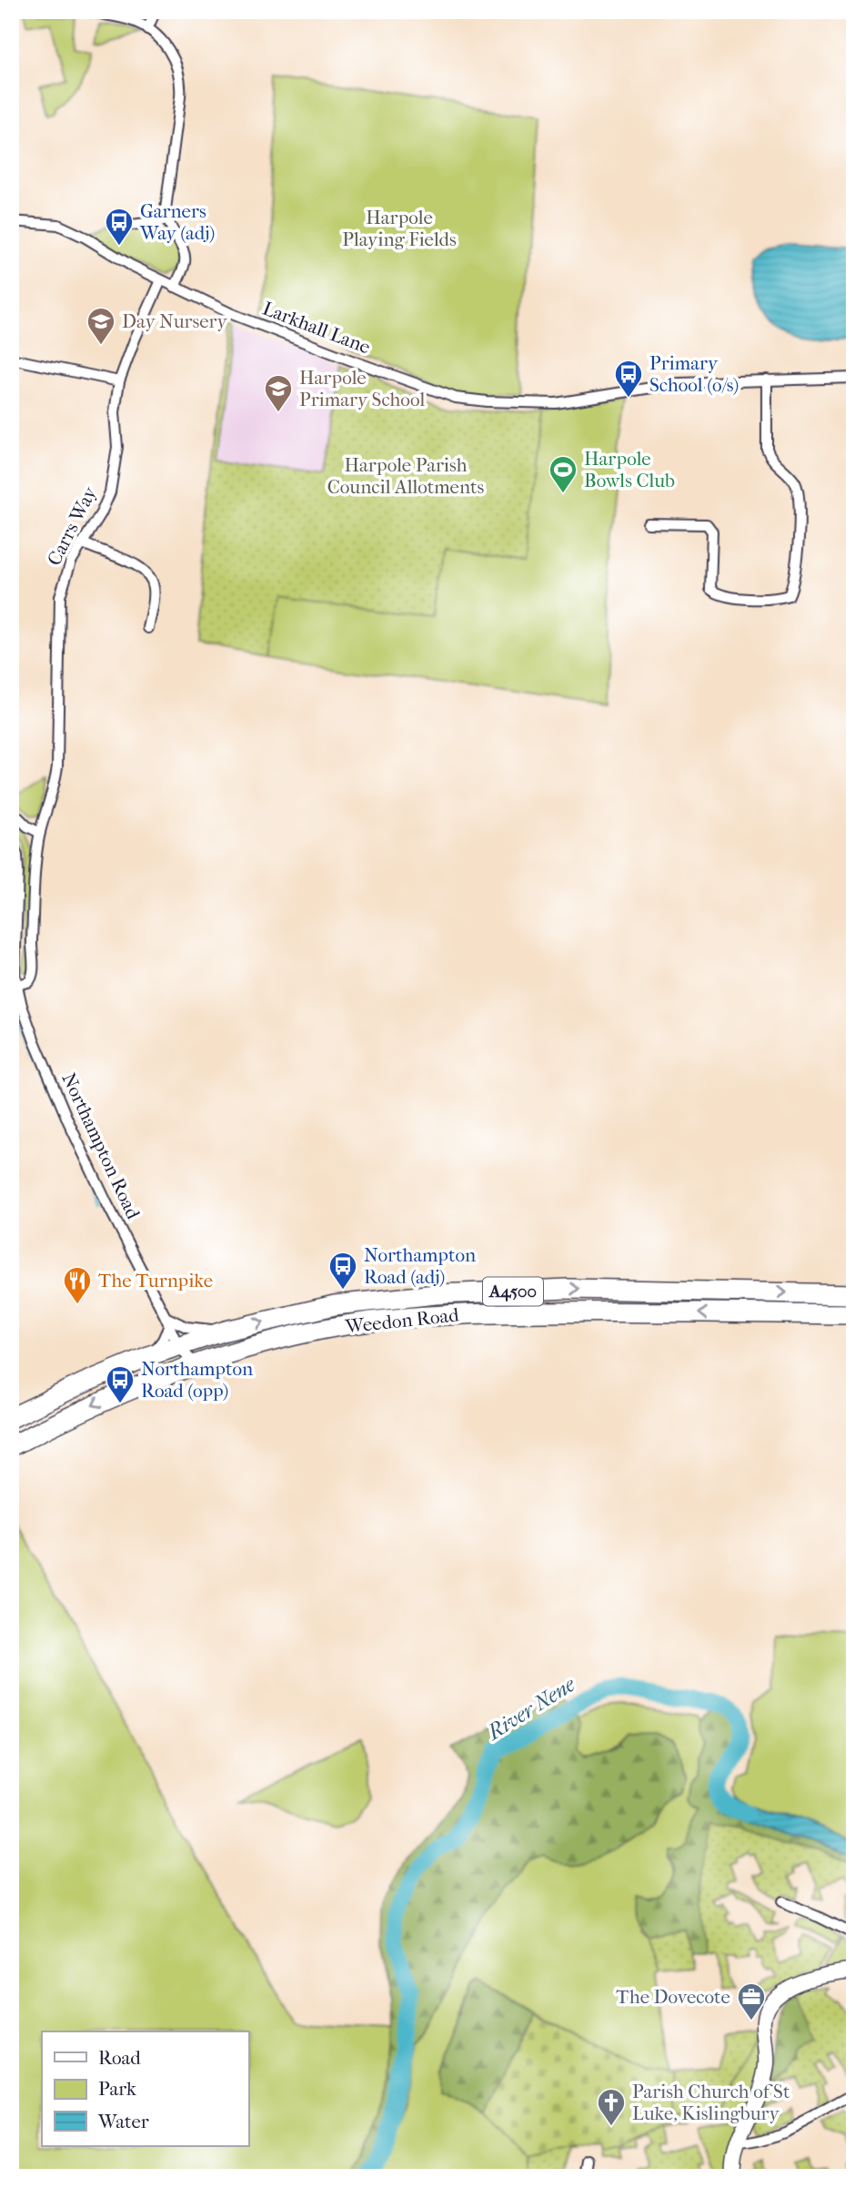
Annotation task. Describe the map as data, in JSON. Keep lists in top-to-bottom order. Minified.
{"streets":{"highway":["A4500","Weedon Road"],"street":["Larkhall Lane","Carrs Way","Northampton Road"]},"crossings":[["Larkhall Lane","Carrs Way"],["Carrs Way","Northampton Road"],["Northampton Road","Weedon Road"]],"water":["River Nene"],"parks":["Harpole Playing Fields","Harpole Parish Council Allotments"],"places":{"bus stop":["Garners Way (adj)","Primary School (o/s)","Northampton Road (adj)","Northampton Road (opp)"],"school or university":["Day Nursery","Harpole Primary School"],"sports":["Harpole Bowls Club"],"restaurant":["The Turnpike"],"office":["The Dovecote"],"church":["Parish Church of St Luke, Kislingbury"]},"legend":["Road","Park","Water"]}
